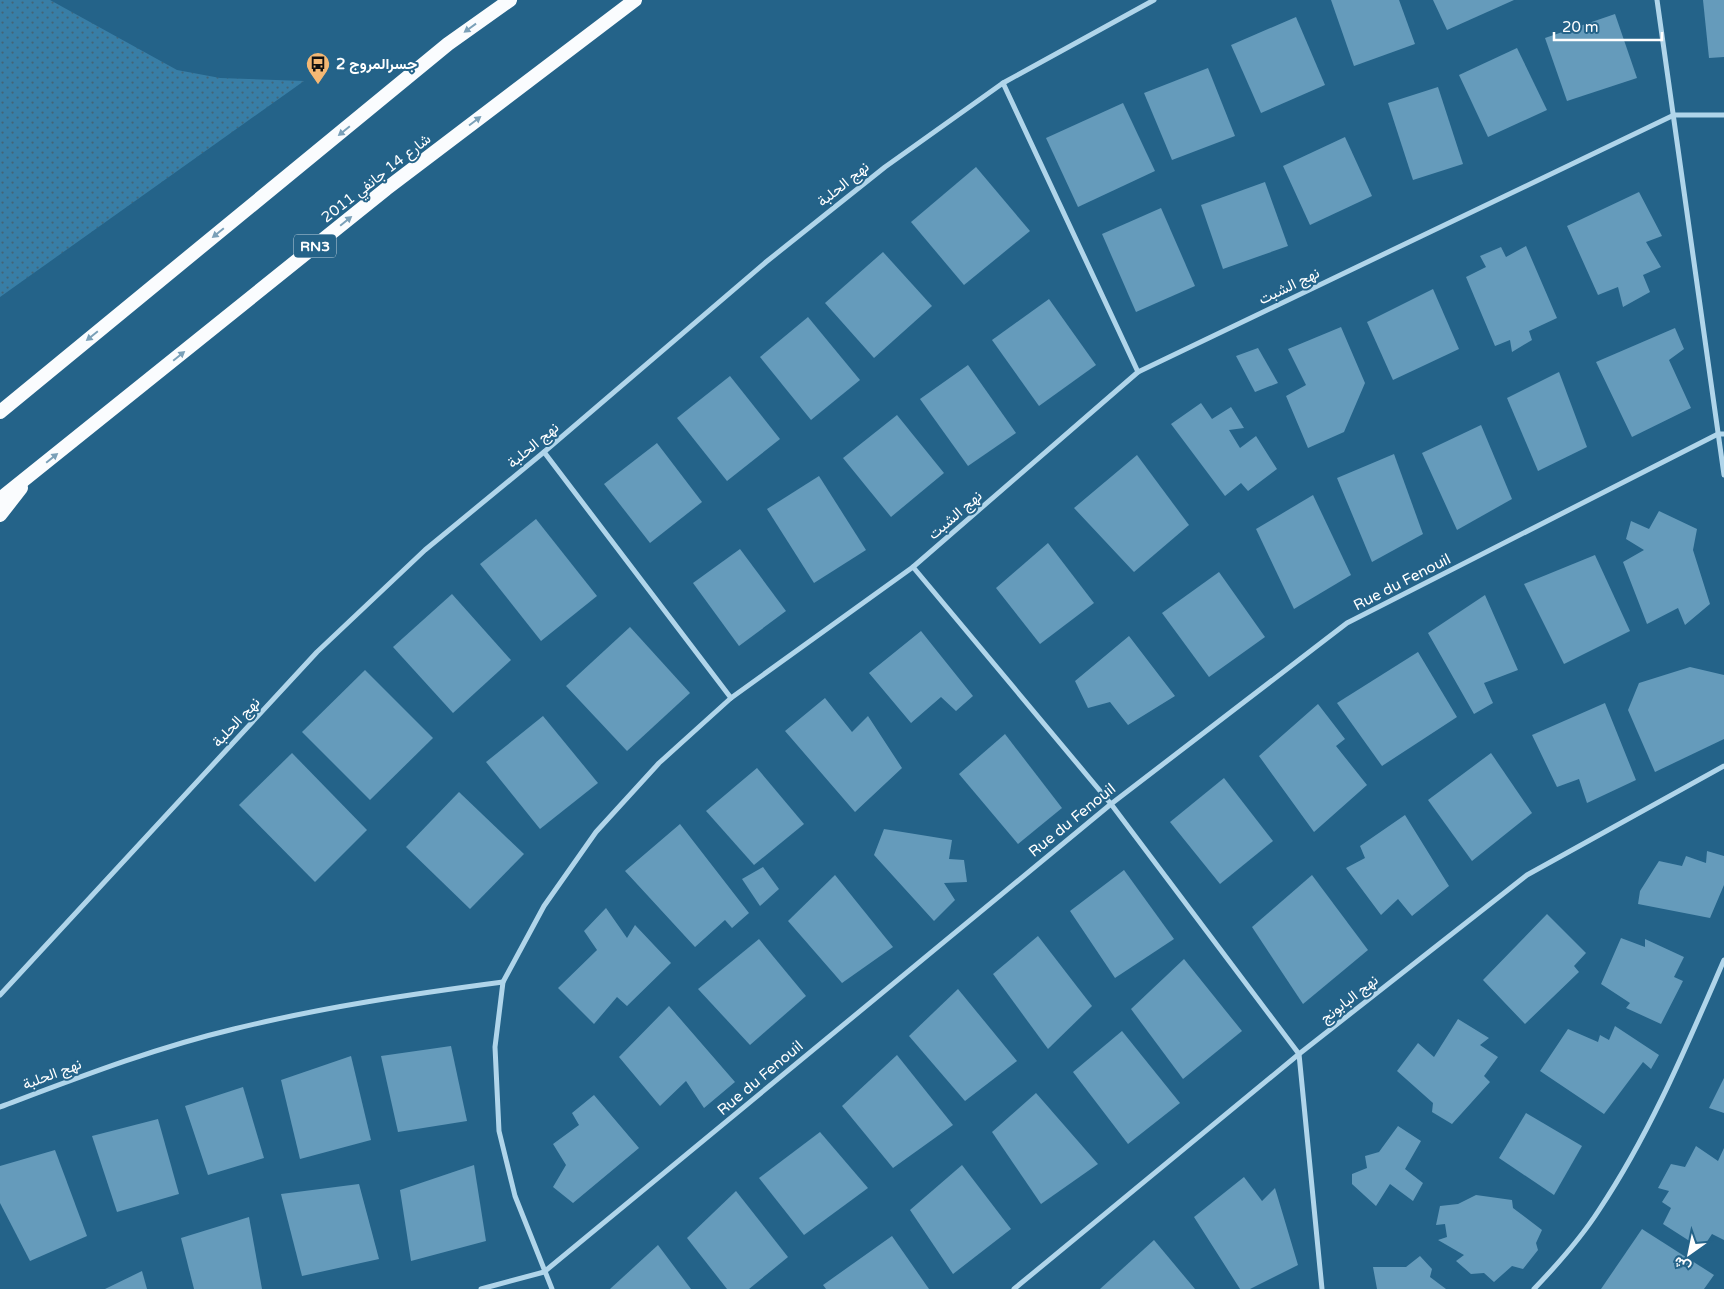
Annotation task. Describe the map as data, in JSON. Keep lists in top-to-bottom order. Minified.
{"streets":{"highway":["شارع 14 جانفي 2011","RN3"],"street":["نهج الحلبة","نهج الشبت","Rue du Fenouil","نهج البابونج"]},"places":{"bus stop":["جسرالمروج 2"]},"scale_bar":"20 m","north":"bottom left"}
